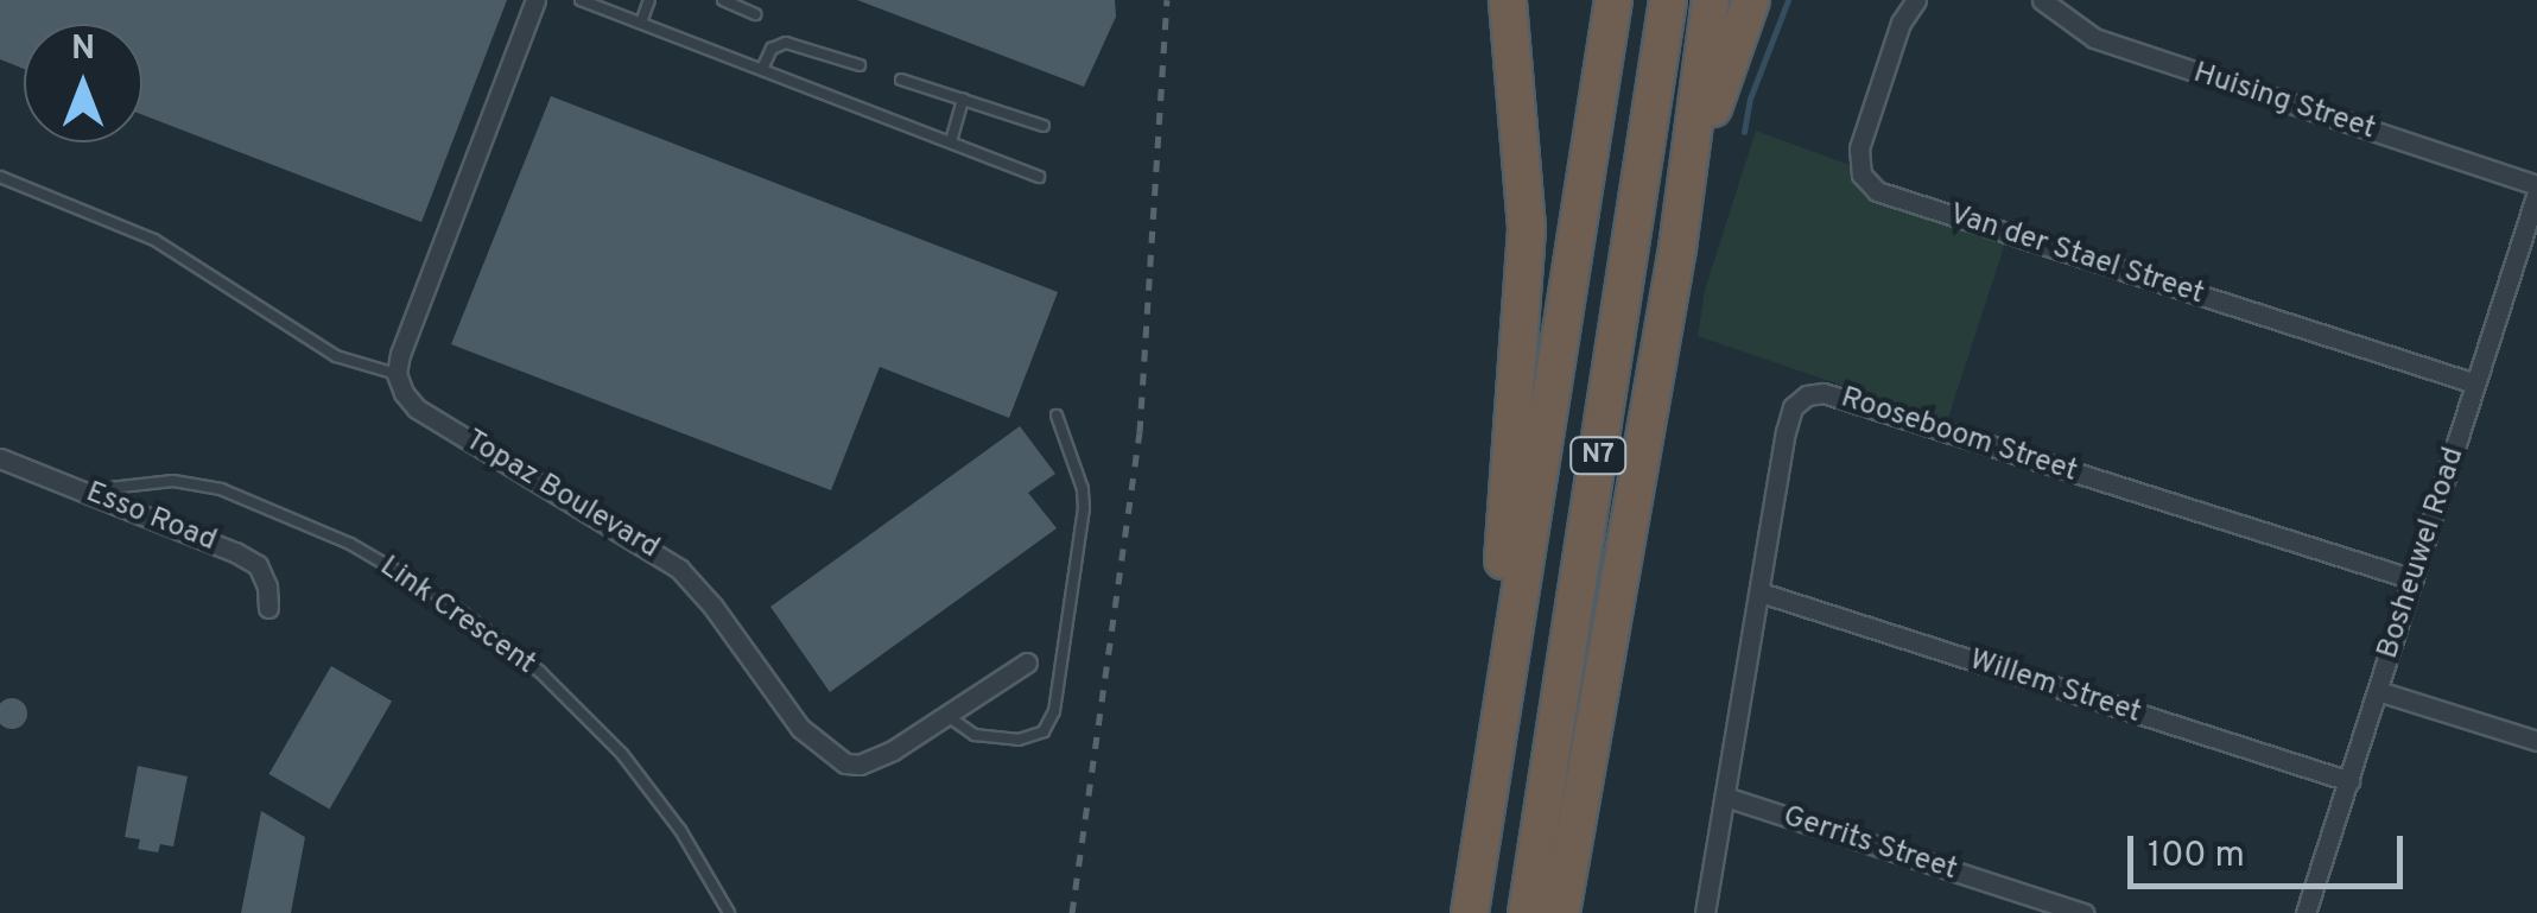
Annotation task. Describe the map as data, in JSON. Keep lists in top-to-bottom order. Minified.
{"streets":{"highway":["N7"],"street":["Huising Street","Van der Stael Street","Rooseboom Street","Topaz Boulevard","Esso Road","Bosheuwel Road","Willem Street","Gerrits Street"],"lane":["Link Crescent"]},"crossings":[["Huising Street","Bosheuwel Road"],["Van der Stael Street","Bosheuwel Road"],["Rooseboom Street","Bosheuwel Road"],["Rooseboom Street","Willem Street"],["Rooseboom Street","Gerrits Street"],["Esso Road","Link Crescent"],["Bosheuwel Road","Willem Street"]],"scale_bar":"100 m","north":"top"}
